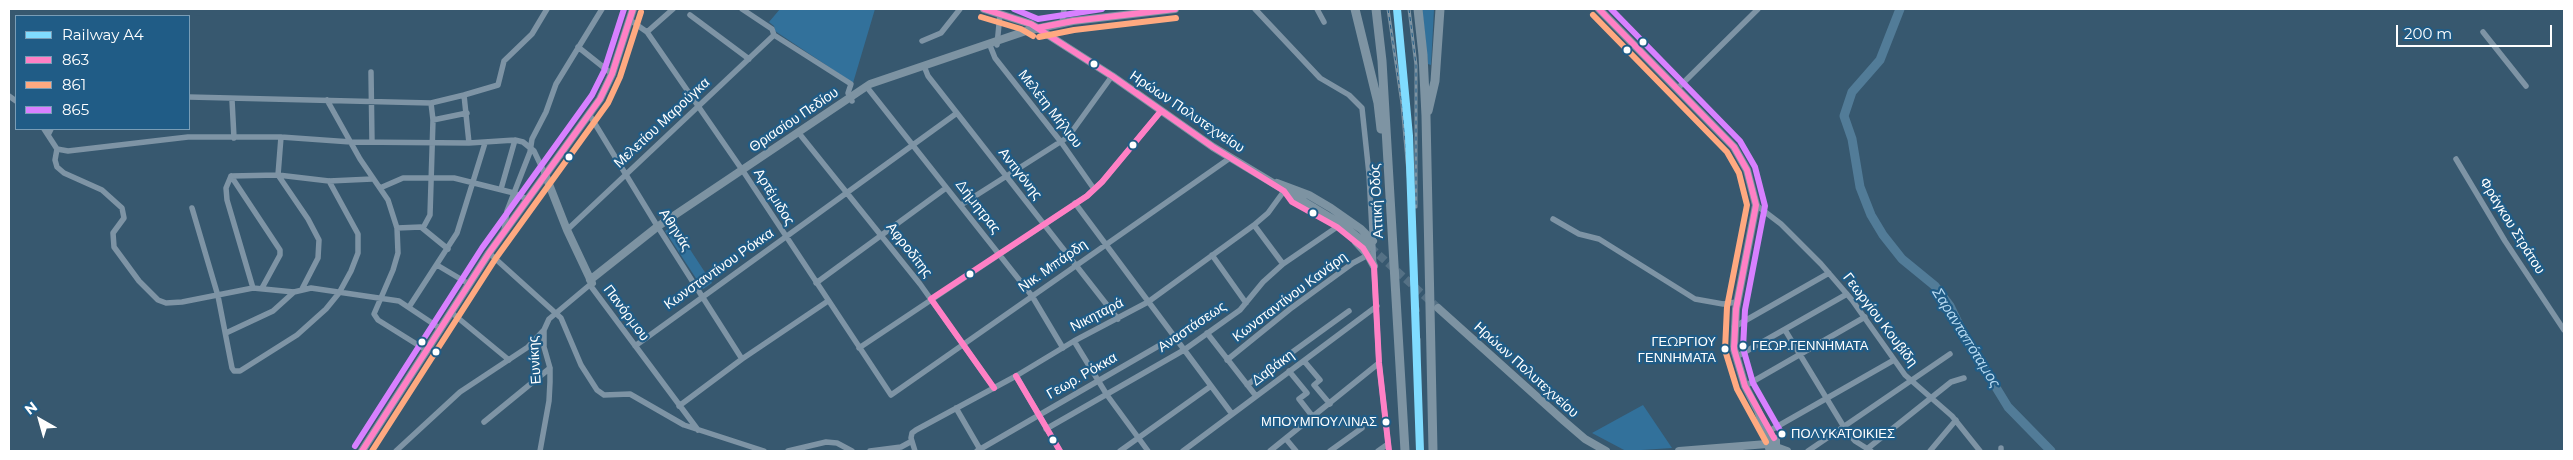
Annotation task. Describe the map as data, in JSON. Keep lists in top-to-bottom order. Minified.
{"streets":{"highway":["Αττική Οδός"],"main road":["Ηρώων Πολυτεχνείου","Θριασίου Πεδίου","Πανόρμου"],"street":["Μελέτη Μήλιου","Μελετίου Μαρούγκα","Αντιγόνης","Αρτέμιδος","Δήμητρας","Φράγκου Στράτου","Αθηνάς","Αφροδίτης","Νικ. Μπάρδη","Κωνσταντίνου Ρόκκα","Κωνσταντίνου Κανάρη","Νικηταρά","Γεωργίου Κουβίδη","Αναστάσεως","Ευνίκης","Δαβάκη","Γεωρ. Ρόκκα"]},"crossings":[["Μελέτη Μήλιου","Θριασίου Πεδίου"],["Ηρώων Πολυτεχνείου","Θριασίου Πεδίου"],["Ηρώων Πολυτεχνείου","Νικ. Μπάρδη"],["Ηρώων Πολυτεχνείου","Κωνσταντίνου Κανάρη"],["Ηρώων Πολυτεχνείου","Νικηταρά"],["Θριασίου Πεδίου","Αντιγόνης"],["Θριασίου Πεδίου","Αρτέμιδος"],["Θριασίου Πεδίου","Δήμητρας"],["Θριασίου Πεδίου","Αθηνάς"],["Θριασίου Πεδίου","Αφροδίτης"],["Θριασίου Πεδίου","Πανόρμου"],["Θριασίου Πεδίου","Ευνίκης"],["Μελετίου Μαρούγκα","Αρτέμιδος"],["Μελετίου Μαρούγκα","Αθηνάς"],["Μελετίου Μαρούγκα","Πανόρμου"],["Αντιγόνης","Νικ. Μπάρδη"],["Αντιγόνης","Κωνσταντίνου Ρόκκα"],["Αντιγόνης","Νικηταρά"],["Αρτέμιδος","Νικ. Μπάρδη"],["Αρτέμιδος","Κωνσταντίνου Ρόκκα"],["Δήμητρας","Νικ. Μπάρδη"],["Δήμητρας","Κωνσταντίνου Ρόκκα"],["Δήμητρας","Νικηταρά"],["Αθηνάς","Κωνσταντίνου Ρόκκα"],["Αφροδίτης","Νικ. Μπάρδη"],["Αφροδίτης","Κωνσταντίνου Ρόκκα"],["Αφροδίτης","Νικηταρά"],["Κωνσταντίνου Ρόκκα","Πανόρμου"],["Πανόρμου","Ευνίκης"]],"water":["Σαρανταπόταμος"],"places":["ΓΕΩΡ.ΓΕΝΝΗΜΑΤΑ","ΓΕΩΡΓΙΟΥ ΓΕΝΝΗΜΑΤΑ","ΜΠΟΥΜΠΟΥΛΙΝΑΣ","ΠΟΛΥΚΑΤΟΙΚΙΕΣ"],"lines":["rail line A4","transit line 863","transit line 865","transit line 861"],"legend":["Railway A4","863","861","865"],"scale_bar":"200 m","north":"top left"}
